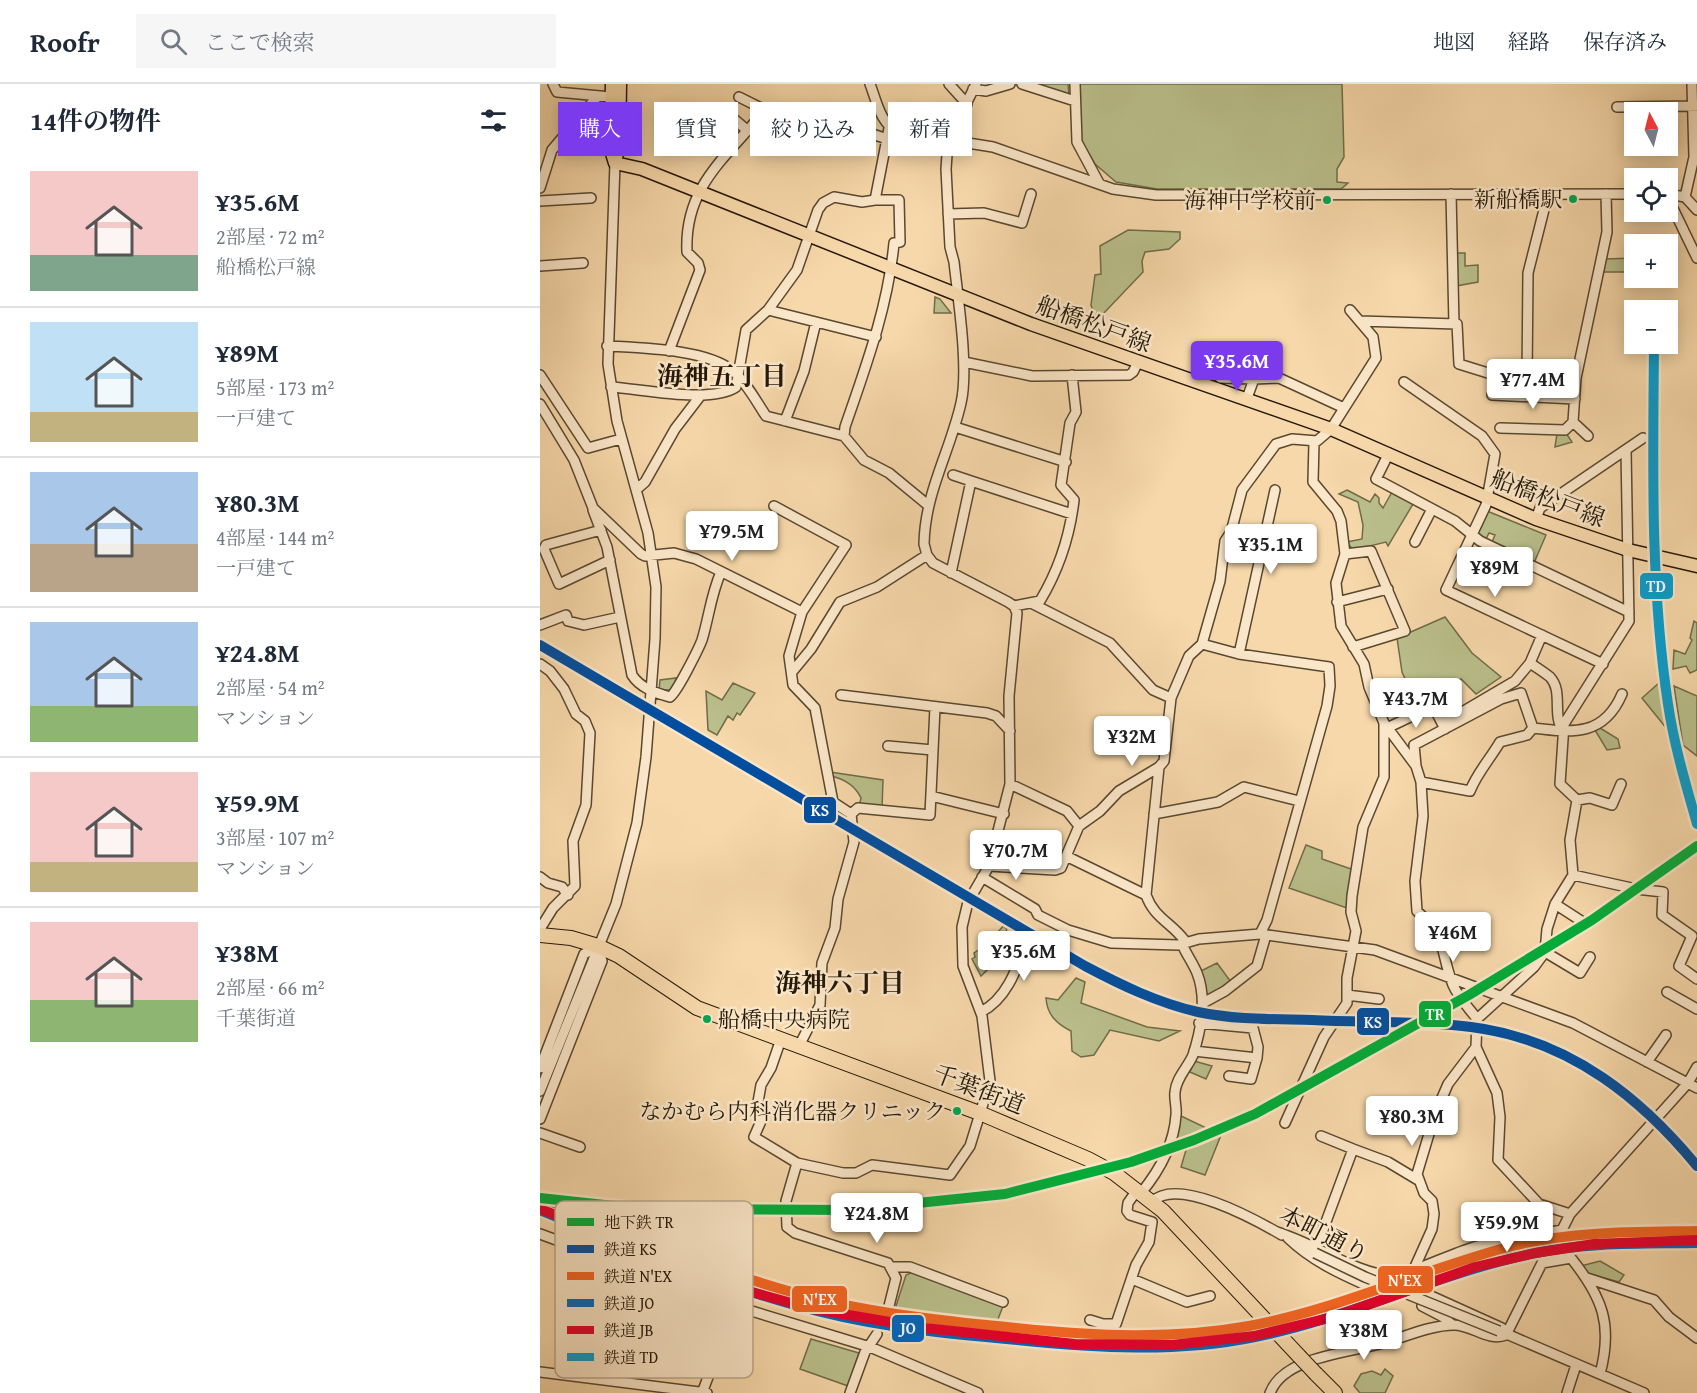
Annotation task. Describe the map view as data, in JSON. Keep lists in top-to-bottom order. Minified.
{"streets":{"highway":["千葉街道"],"main road":["船橋松戸線"],"street":["本町通り"]},"crossings":[["千葉街道","本町通り"]],"districts":["海神五丁目","海神六丁目"],"places":["新船橋駅","海神中学校前","船橋中央病院","なかむら内科消化器クリニック"],"lines":["rail line TD","rail line KS","metro line TR","rail line N'EX","rail line JB","rail line JO"],"legend":["地下鉄 TR","鉄道 KS","鉄道 N'EX","鉄道 JO","鉄道 JB","鉄道 TD"],"north":"top","page":{"header":"Roofr","search":"ここで検索","nav":["地図","経路","保存済み"],"heading":"14件の物件","map_buttons":["+","−"],"chip":["購入","賃貸","絞り込み","新着"],"list":[{"name":"¥35.6M","note":"2部屋 · 72 m² · 船橋松戸線"},{"name":"¥89M","note":"5部屋 · 173 m² · 一戸建て"},{"name":"¥80.3M","note":"4部屋 · 144 m² · 一戸建て"},{"name":"¥24.8M","note":"2部屋 · 54 m² · マンション"},{"name":"¥59.9M","note":"3部屋 · 107 m² · マンション"},{"name":"¥38M","note":"2部屋 · 66 m² · 千葉街道"}],"price":["¥35.6M","¥77.4M","¥79.5M","¥35.1M","¥89M","¥43.7M","¥32M","¥70.7M","¥46M","¥35.6M","¥80.3M","¥24.8M","¥59.9M","¥38M"]}}
